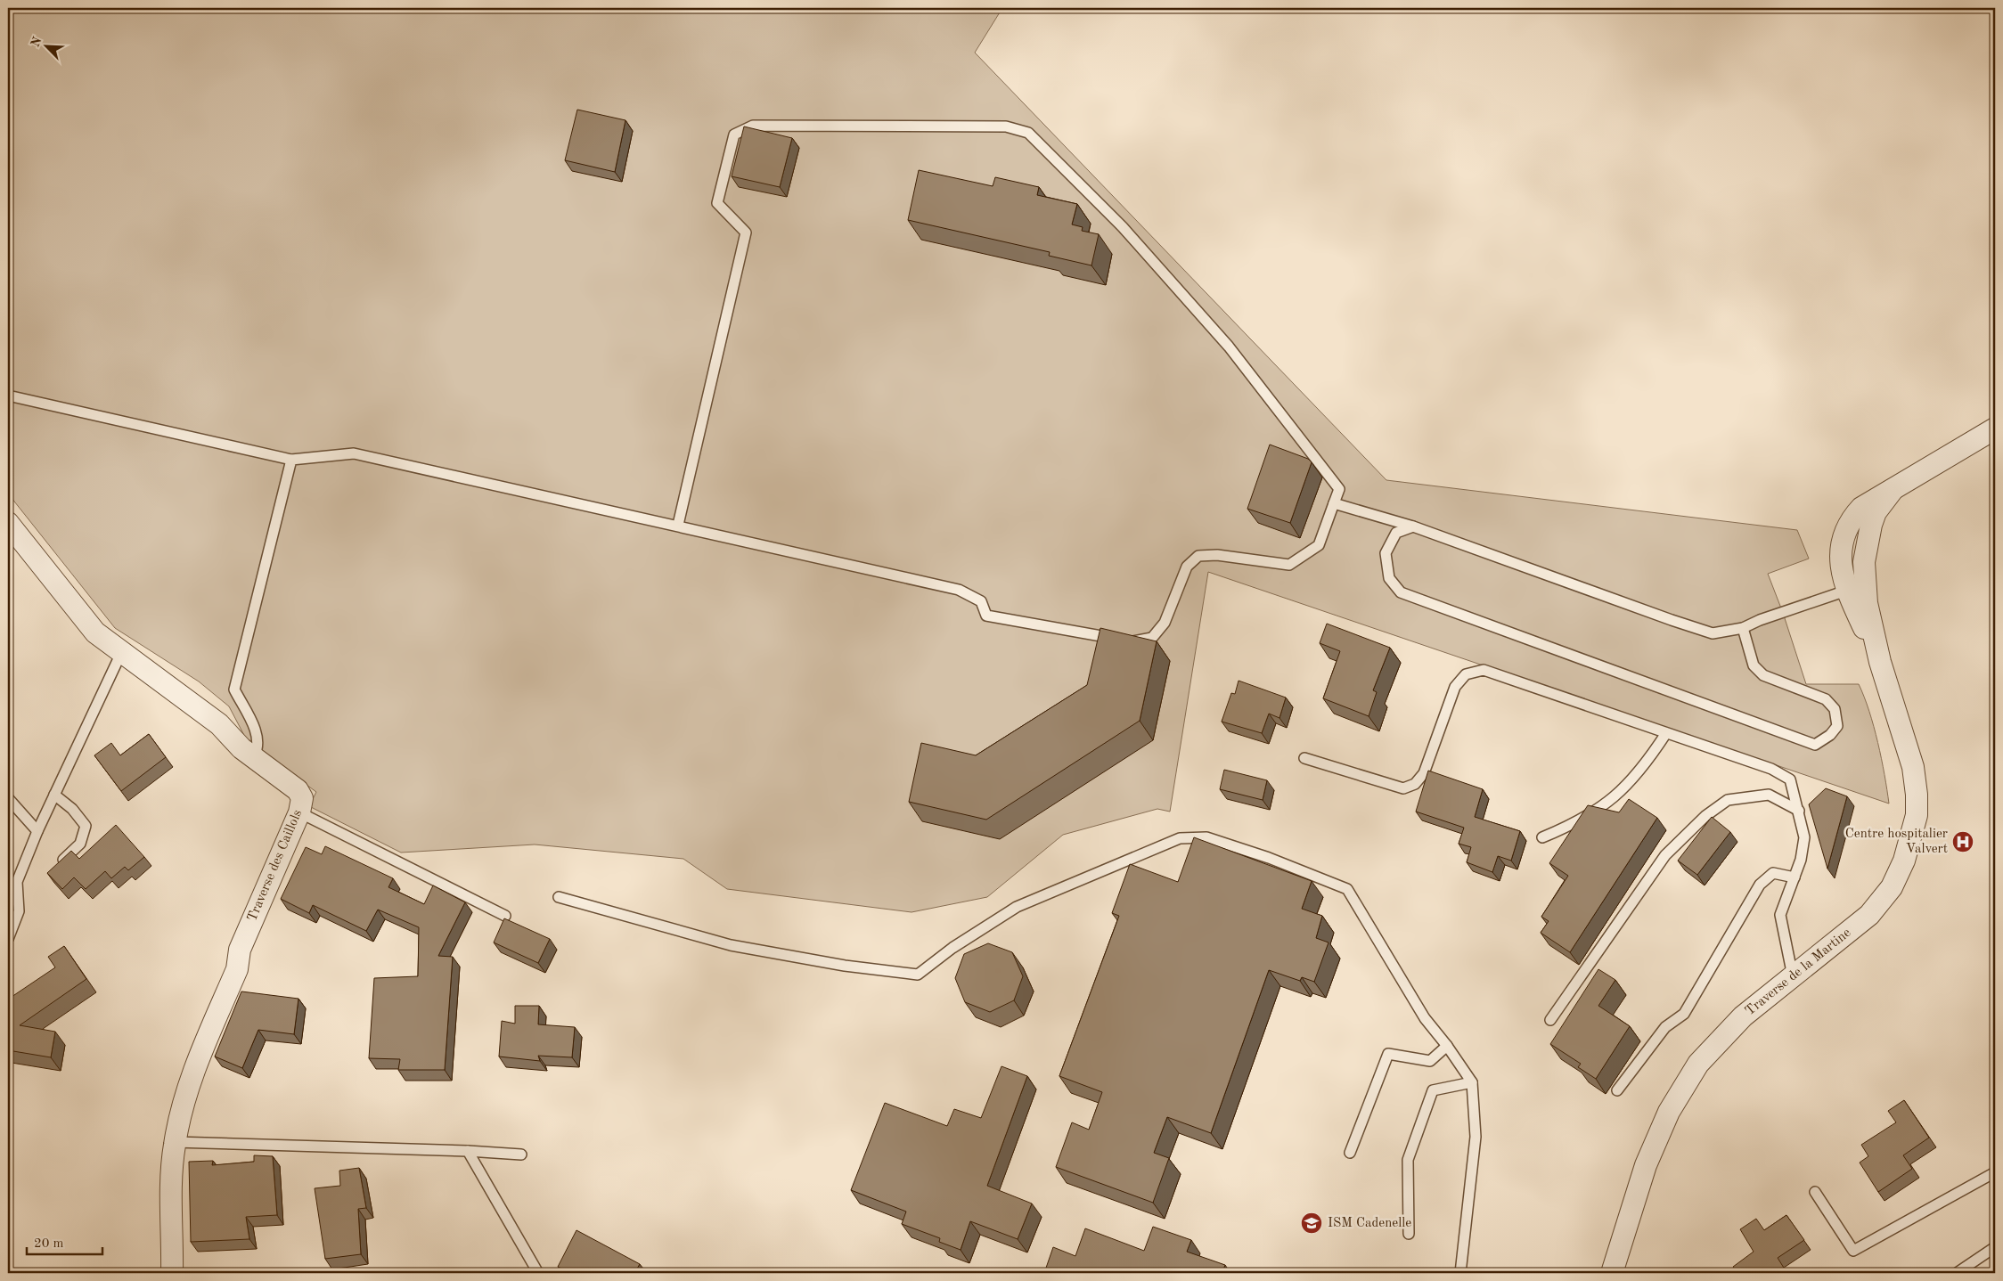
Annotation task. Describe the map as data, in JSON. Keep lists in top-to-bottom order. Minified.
{"streets":{"street":["Traverse des Caillols","Traverse de la Martine"]},"places":{"hospital":["Centre hospitalier Valvert"],"school or university":["ISM Cadenelle"]},"scale_bar":"20 m","north":"top left"}
